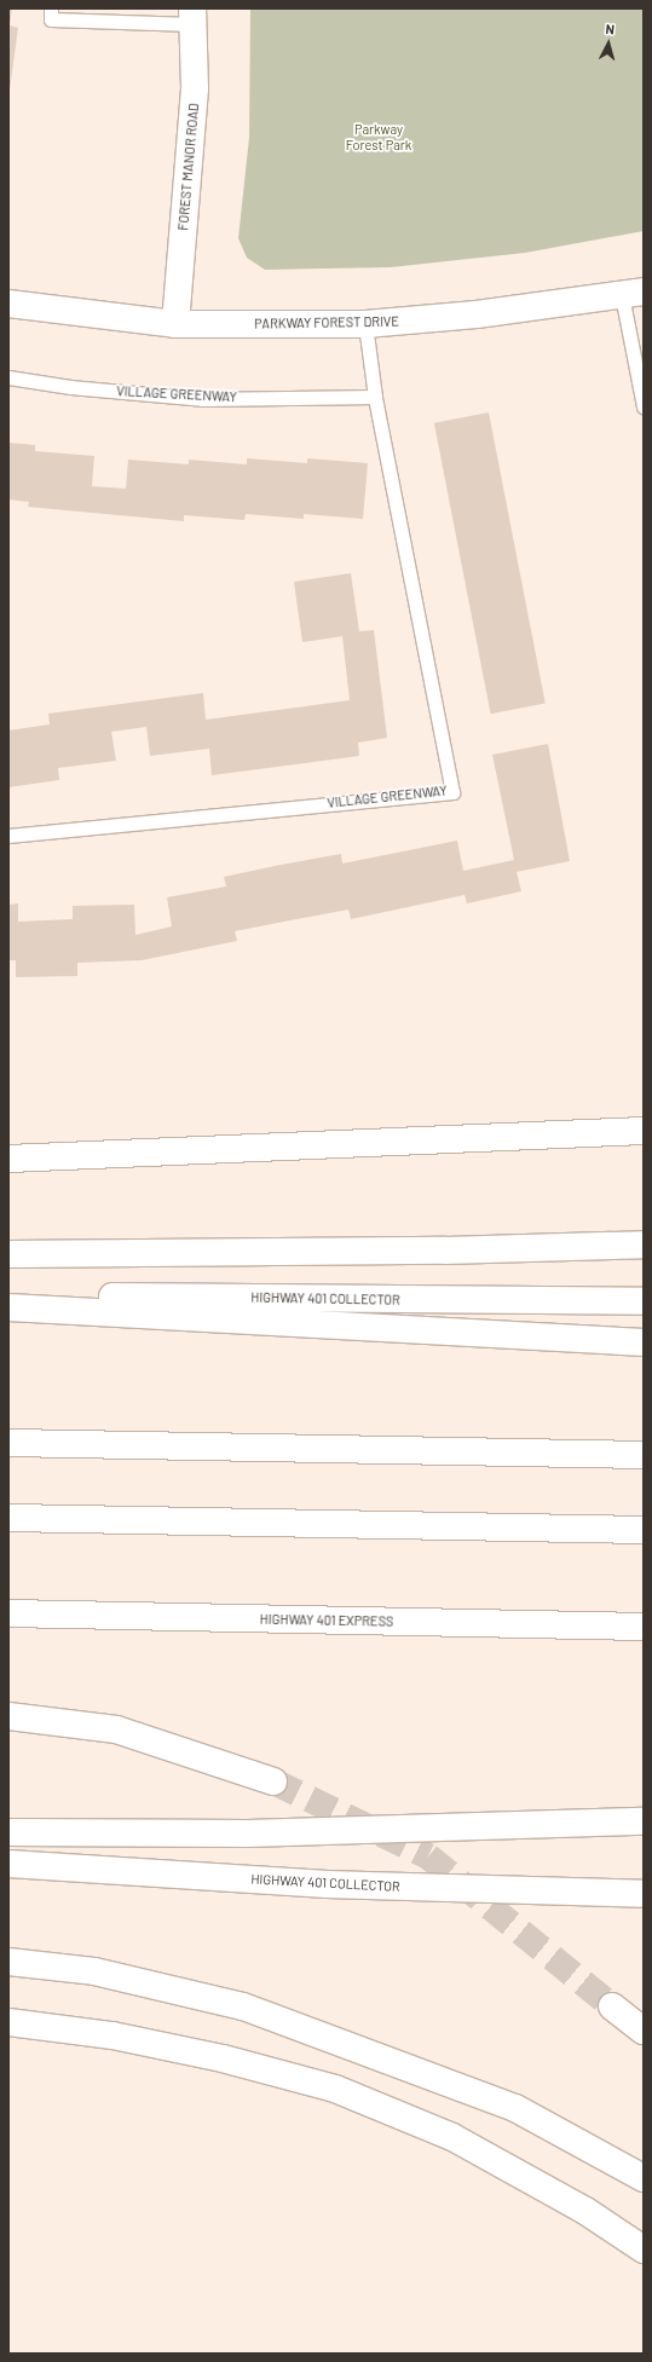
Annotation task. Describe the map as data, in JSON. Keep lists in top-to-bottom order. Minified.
{"streets":{"main road":["FOREST MANOR ROAD","PARKWAY FOREST DRIVE","HIGHWAY 401 COLLECTOR","HIGHWAY 401 EXPRESS"],"lane":["VILLAGE GREENWAY"]},"crossings":[["FOREST MANOR ROAD","PARKWAY FOREST DRIVE"],["PARKWAY FOREST DRIVE","VILLAGE GREENWAY"]],"parks":["Parkway Forest Park"],"north":"top"}
